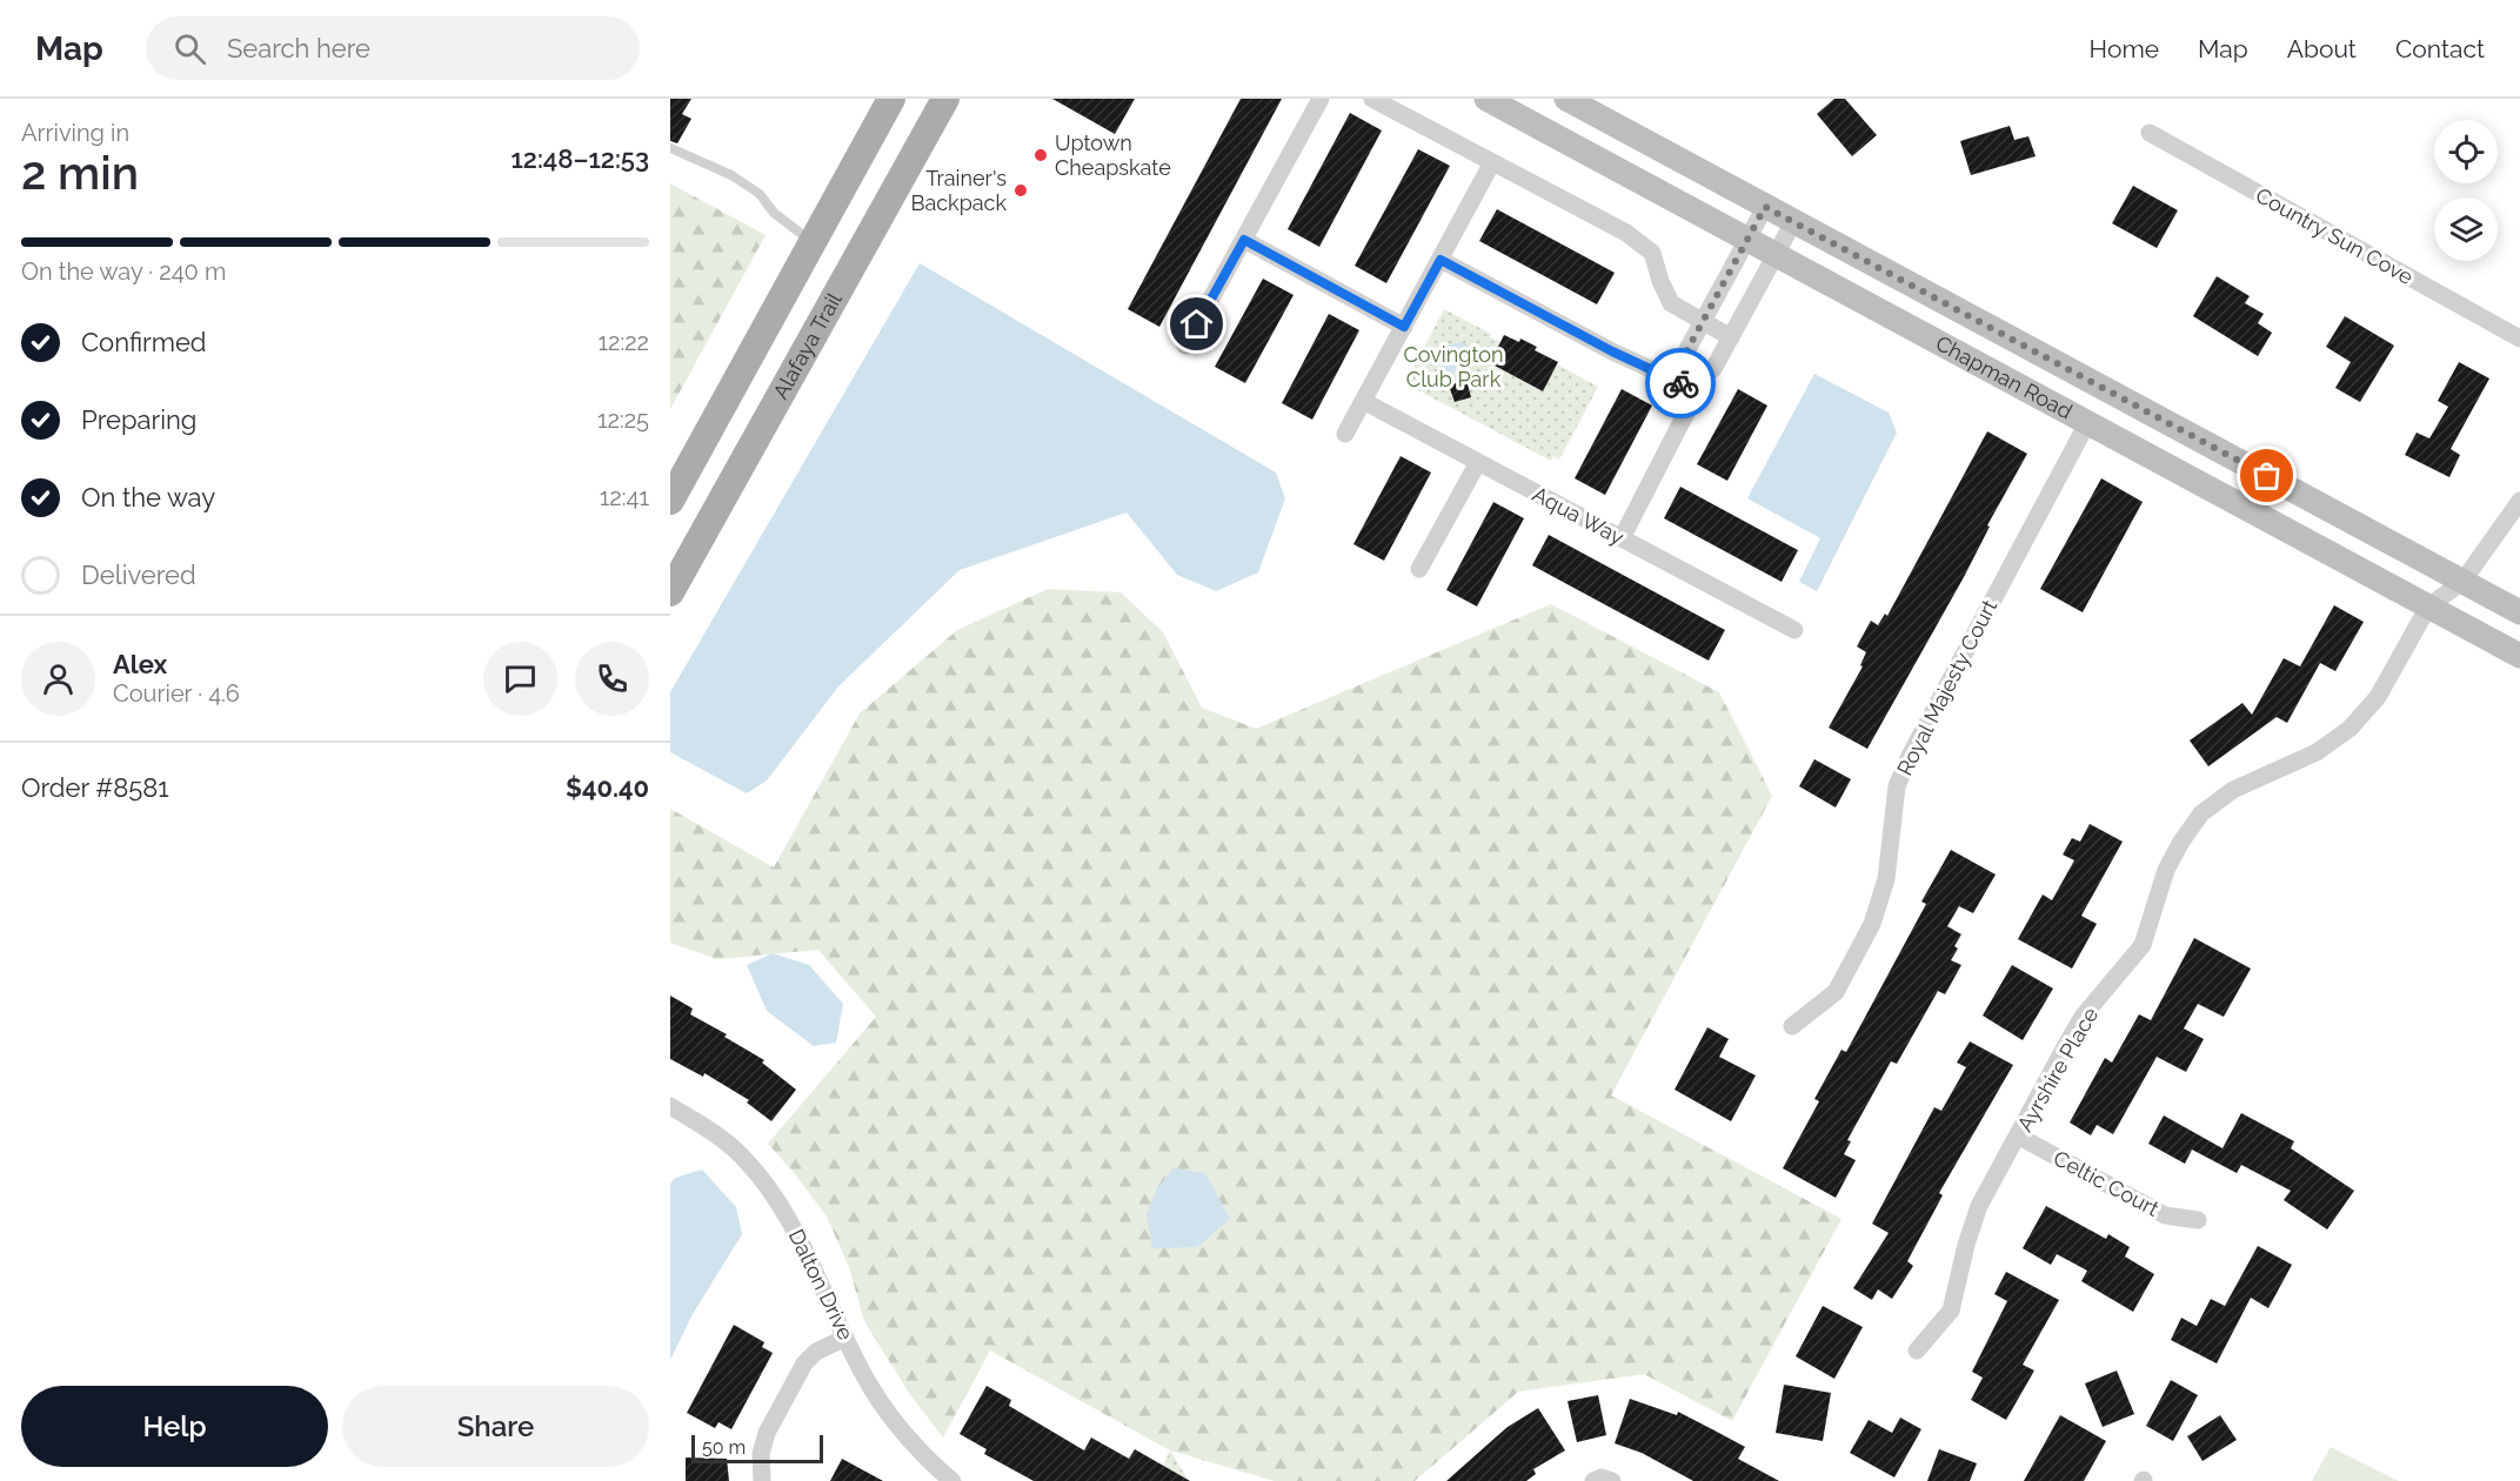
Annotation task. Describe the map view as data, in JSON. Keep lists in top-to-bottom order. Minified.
{"streets":{"main road":["Alafaya Trail"],"street":["Country Sun Cove","Chapman Road","Aqua Way","Royal Majesty Court","Ayrshire Place","Celtic Court","Dalton Drive"]},"crossings":[["Chapman Road","Royal Majesty Court"],["Chapman Road","Ayrshire Place"],["Ayrshire Place","Celtic Court"]],"parks":["Covington Club Park"],"places":["Uptown Cheapskate","Trainer's Backpack"],"scale_bar":"50 m","page":{"header":"Map","search":"Search here","nav":["Home","Map","About","Contact"],"heading":["2 min","Arriving in","12:48–12:53"],"panel":["Alex","Courier · 4.6","Order #8581","$40.40"],"bar":"On the way · 240 m","list":[["Confirmed","12:22"],["Preparing","12:25"],["On the way","12:41"],"Delivered"],"buttons":["Help","Share"],"scale":"50 m"}}
